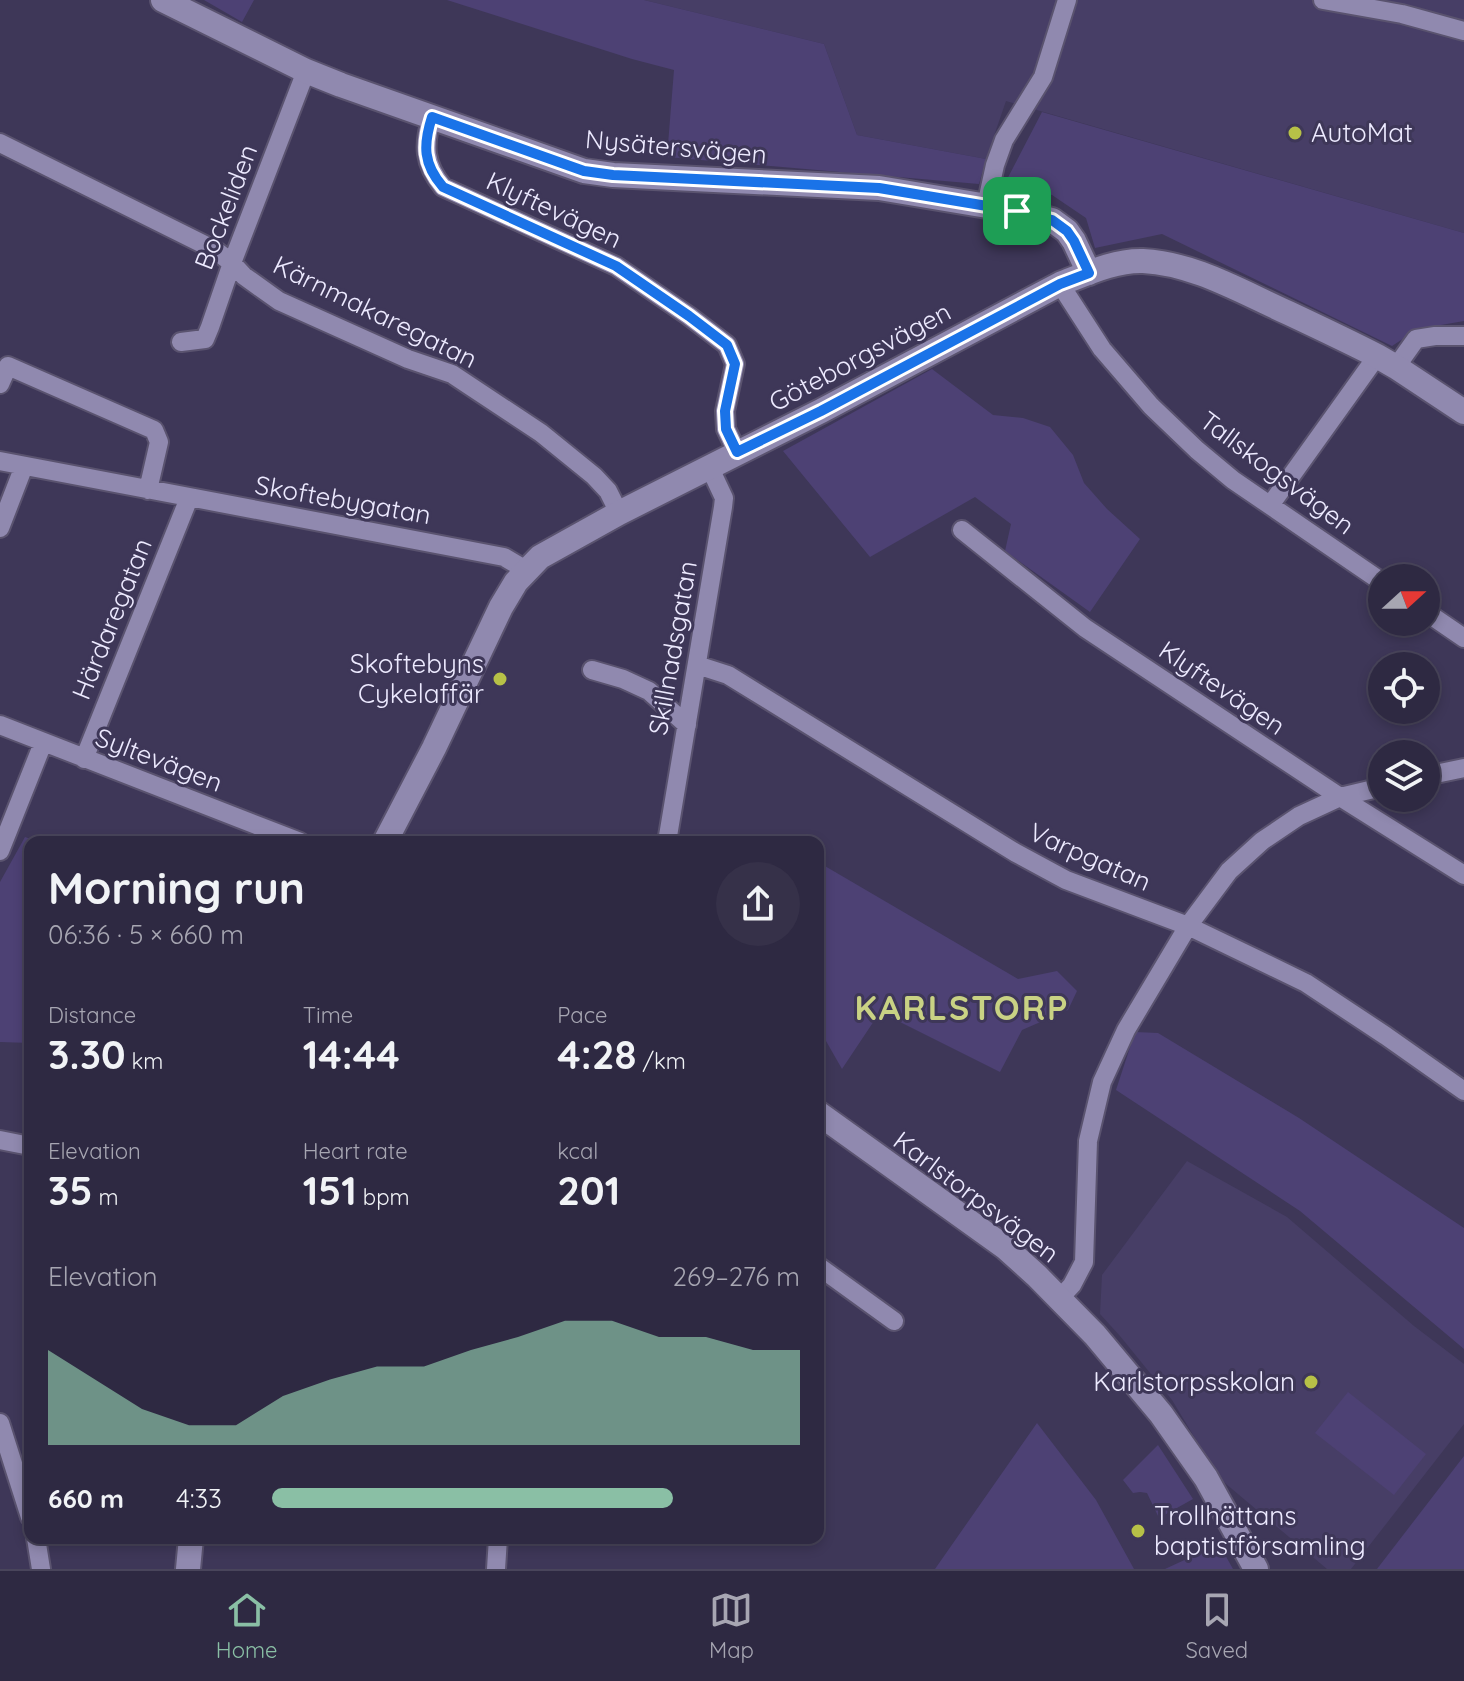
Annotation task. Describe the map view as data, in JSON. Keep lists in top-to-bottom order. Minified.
{"streets":{"street":["Nysätersvägen","Bockeliden","Klyftevägen","Kärnmakaregatan","Göteborgsvägen","Tallskogsvägen","Skoftebygatan","Härdaregatan","Skillnadsgatan","Syltevägen","Varpgatan","Karlstorpsvägen"]},"crossings":[["Nysätersvägen","Bockeliden"],["Nysätersvägen","Klyftevägen"],["Nysätersvägen","Göteborgsvägen"],["Bockeliden","Kärnmakaregatan"],["Klyftevägen","Göteborgsvägen"],["Kärnmakaregatan","Göteborgsvägen"],["Göteborgsvägen","Tallskogsvägen"],["Göteborgsvägen","Skoftebygatan"],["Göteborgsvägen","Skillnadsgatan"],["Skoftebygatan","Härdaregatan"],["Härdaregatan","Syltevägen"],["Skillnadsgatan","Varpgatan"]],"districts":["KARLSTORP"],"places":["AutoMat","Skoftebyns Cykelaffär","Karlstorpsskolan","Trollhättans baptistförsamling"],"north":"right","page":{"heading":["Morning run","06:36 · 5 × 660 m"],"stats":[["Distance","3.30 km"],["Time","14:44"],["Pace","4:28 /km"],["Elevation","35 m"],["Heart rate","151 bpm"],["kcal","201"]],"chart":["Elevation","269–276 m"],"list":[{"name":"660 m","note":"4:33"}],"tabs":["Home","Map","Saved"]}}
